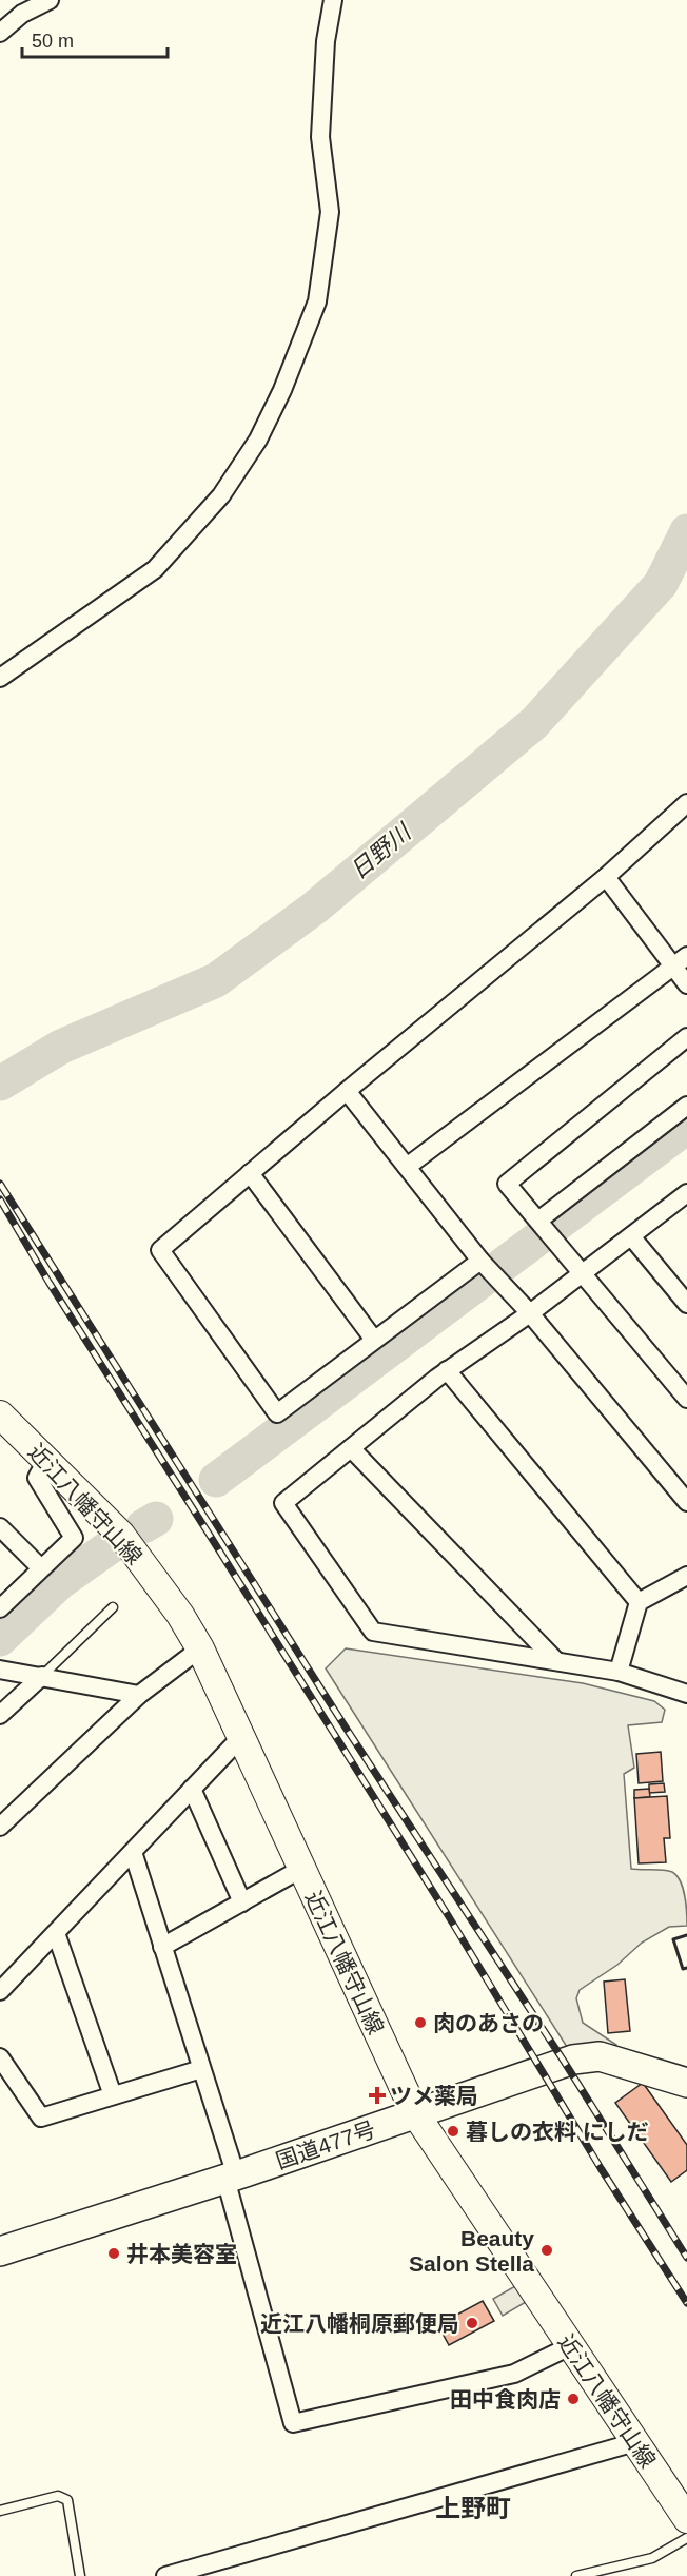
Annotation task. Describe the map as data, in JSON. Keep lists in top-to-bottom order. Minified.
{"streets":{"highway":["国道477号"],"main road":["近江八幡守山線"]},"crossings":[["近江八幡守山線","国道477号"]],"districts":["上野町"],"water":["日野川"],"places":{"other":["肉のあさの","暮しの衣料 にしだ","Beauty Salon Stella","井本美容室","近江八幡桐原郵便局","田中食肉店"],"health":["ツメ薬局"]},"scale_bar":"50 m"}
